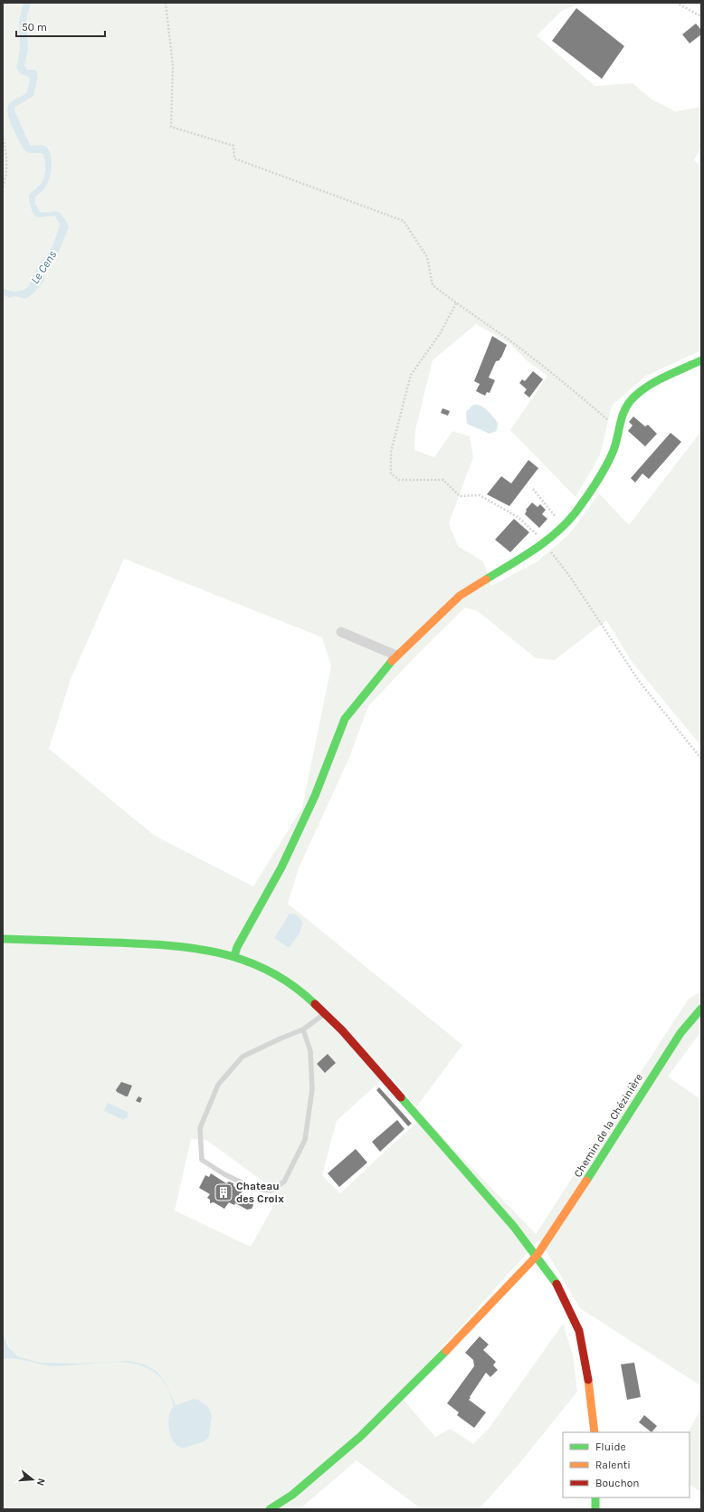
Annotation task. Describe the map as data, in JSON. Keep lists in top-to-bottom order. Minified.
{"streets":{"street":["Chemin de la Chézinière"]},"water":["Le Cens"],"places":{"building":["Chateau des Croix"]},"legend":["Fluide","Ralenti","Bouchon"],"scale_bar":"50 m","north":"right"}
